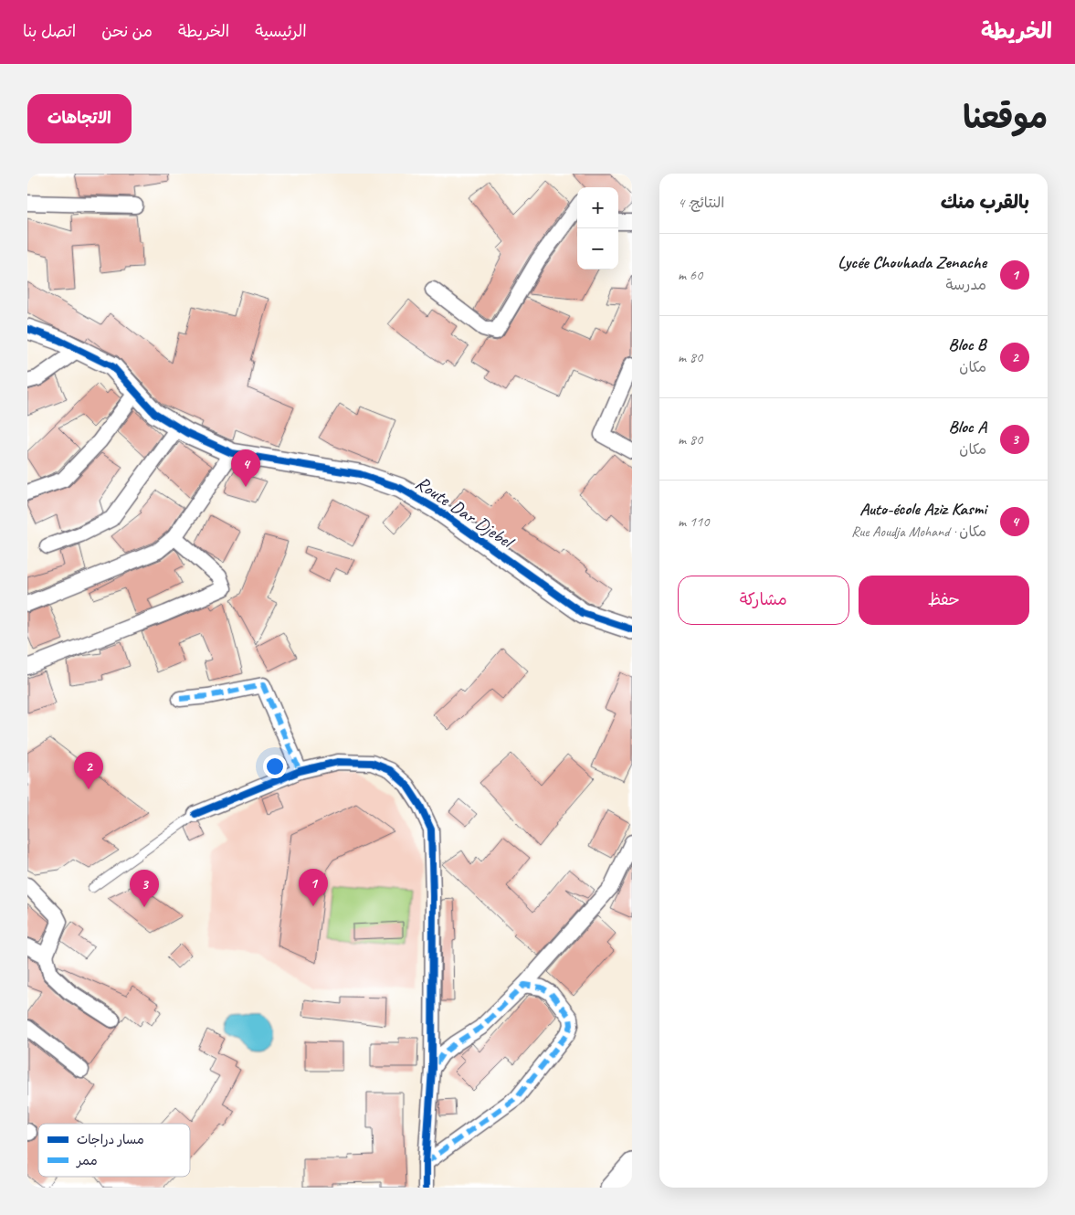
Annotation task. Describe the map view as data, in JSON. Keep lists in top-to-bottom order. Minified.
{"streets":{"street":["Route Dar Djebel"]},"legend":["مسار دراجات","ممر"],"page":{"header":"الخريطة","nav":["الرئيسية","الخريطة","من نحن","اتصل بنا"],"title":"موقعنا","buttons":["الاتجاهات",["حفظ","مشاركة"]],"heading":["بالقرب منك","النتائج: 4"],"map_buttons":["+","−"],"list":[{"mark":"1","name":"Lycée Chouhada Zenache","note":"مدرسة","value":"60 m"},{"mark":"2","name":"Bloc B","note":"مكان","value":"80 m"},{"mark":"3","name":"Bloc A","note":"مكان","value":"80 m"},{"mark":"4","name":"Auto-école Aziz Kasmi","note":"مكان · Rue Aoudja Mohand","value":"110 m"}],"pins":["4","2","1","3"]}}
